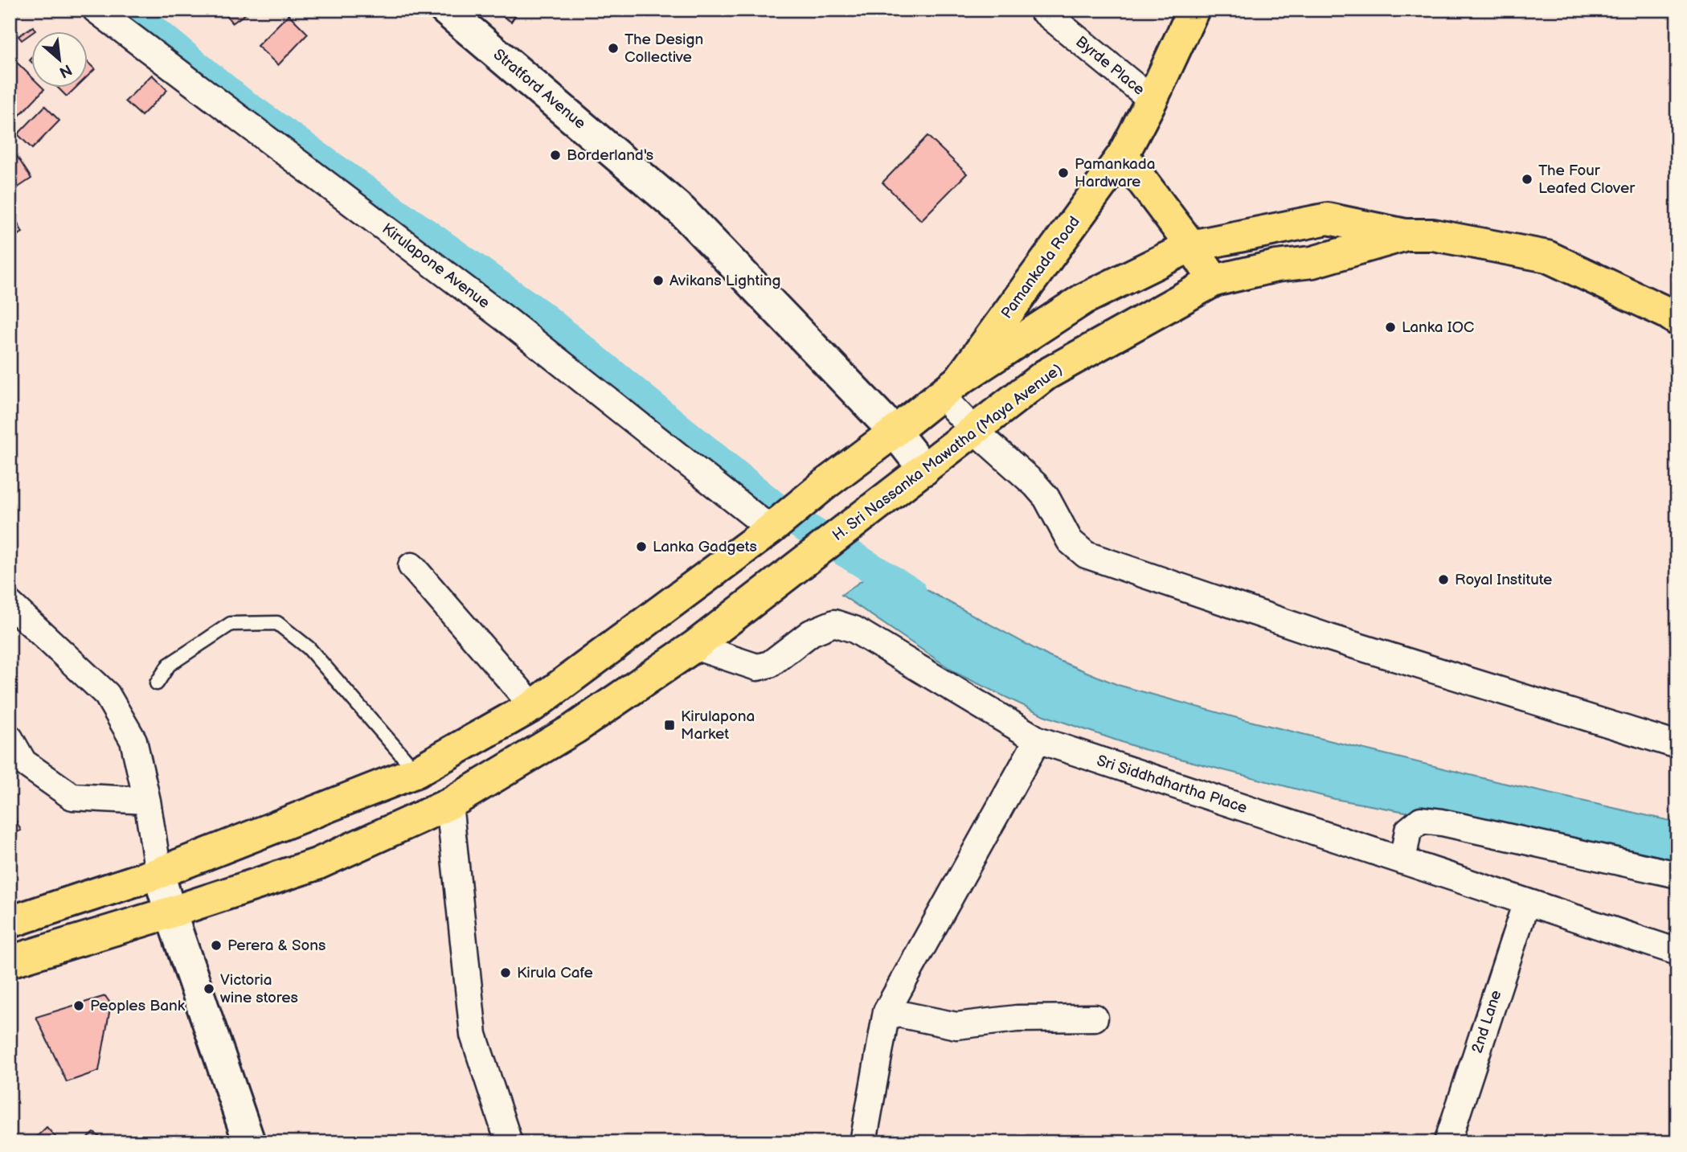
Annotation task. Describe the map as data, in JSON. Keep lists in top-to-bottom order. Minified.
{"streets":{"main road":["Stratford Avenue","Pamankada Road","H. Sri Nassanka Mawatha (Maya Avenue)"],"street":["Byrde Place","Kirulapone Avenue","Sri Siddhdhartha Place","2nd Lane"]},"crossings":[["Byrde Place","Pamankada Road"],["Stratford Avenue","H. Sri Nassanka Mawatha (Maya Avenue)"],["Kirulapone Avenue","H. Sri Nassanka Mawatha (Maya Avenue)"],["Pamankada Road","H. Sri Nassanka Mawatha (Maya Avenue)"],["H. Sri Nassanka Mawatha (Maya Avenue)","Sri Siddhdhartha Place"],["Sri Siddhdhartha Place","2nd Lane"]],"places":{"other":["The Design Collective","Borderland's","Pamankada Hardware","The Four Leafed Clover","Avikans Lighting","Lanka IOC","Lanka Gadgets","Royal Institute","Perera & Sons","Kirula Cafe","Victoria wine stores","Peoples Bank"],"transit":["Kirulapona Market"]},"north":"bottom right"}
